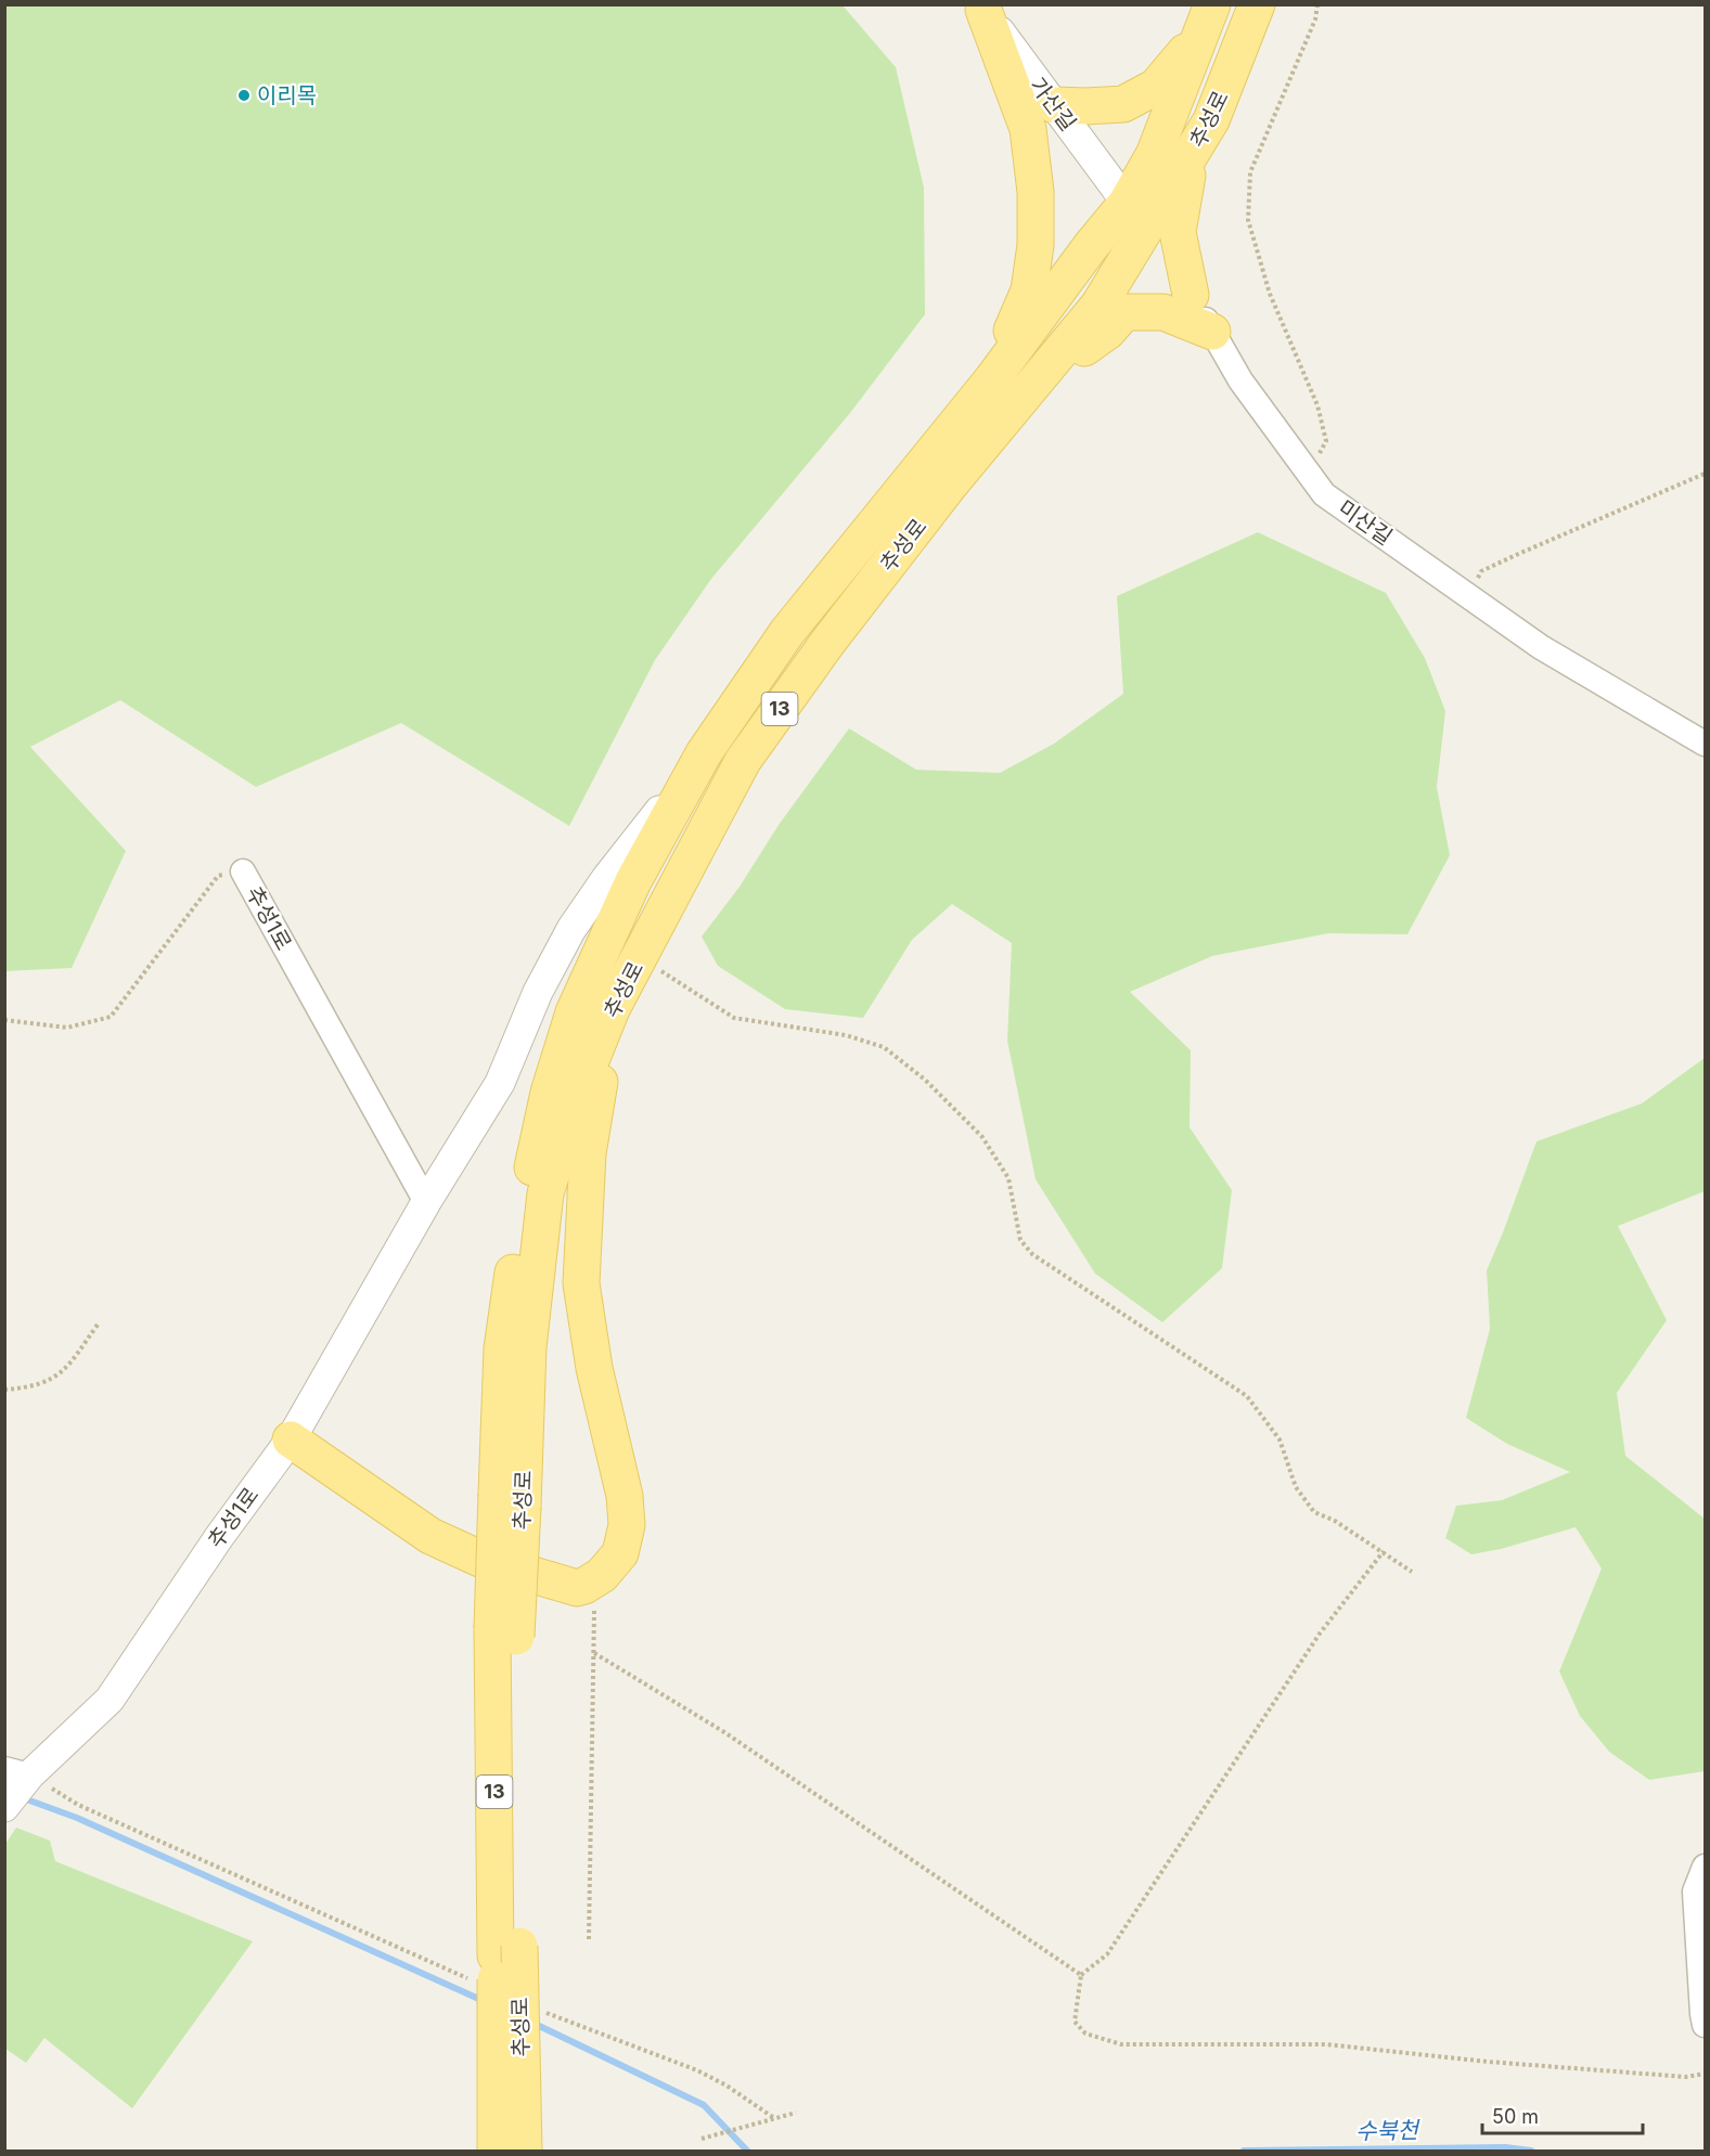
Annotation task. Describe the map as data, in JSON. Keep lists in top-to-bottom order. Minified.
{"streets":{"main road":["추성로","13"],"street":["가산길","미산길","추성1로"]},"crossings":[["가산길","추성로"],["가산길","미산길"],["추성로","미산길"],["추성로","추성1로"]],"water":["수북천"],"places":["이리목"],"scale_bar":"50 m"}
